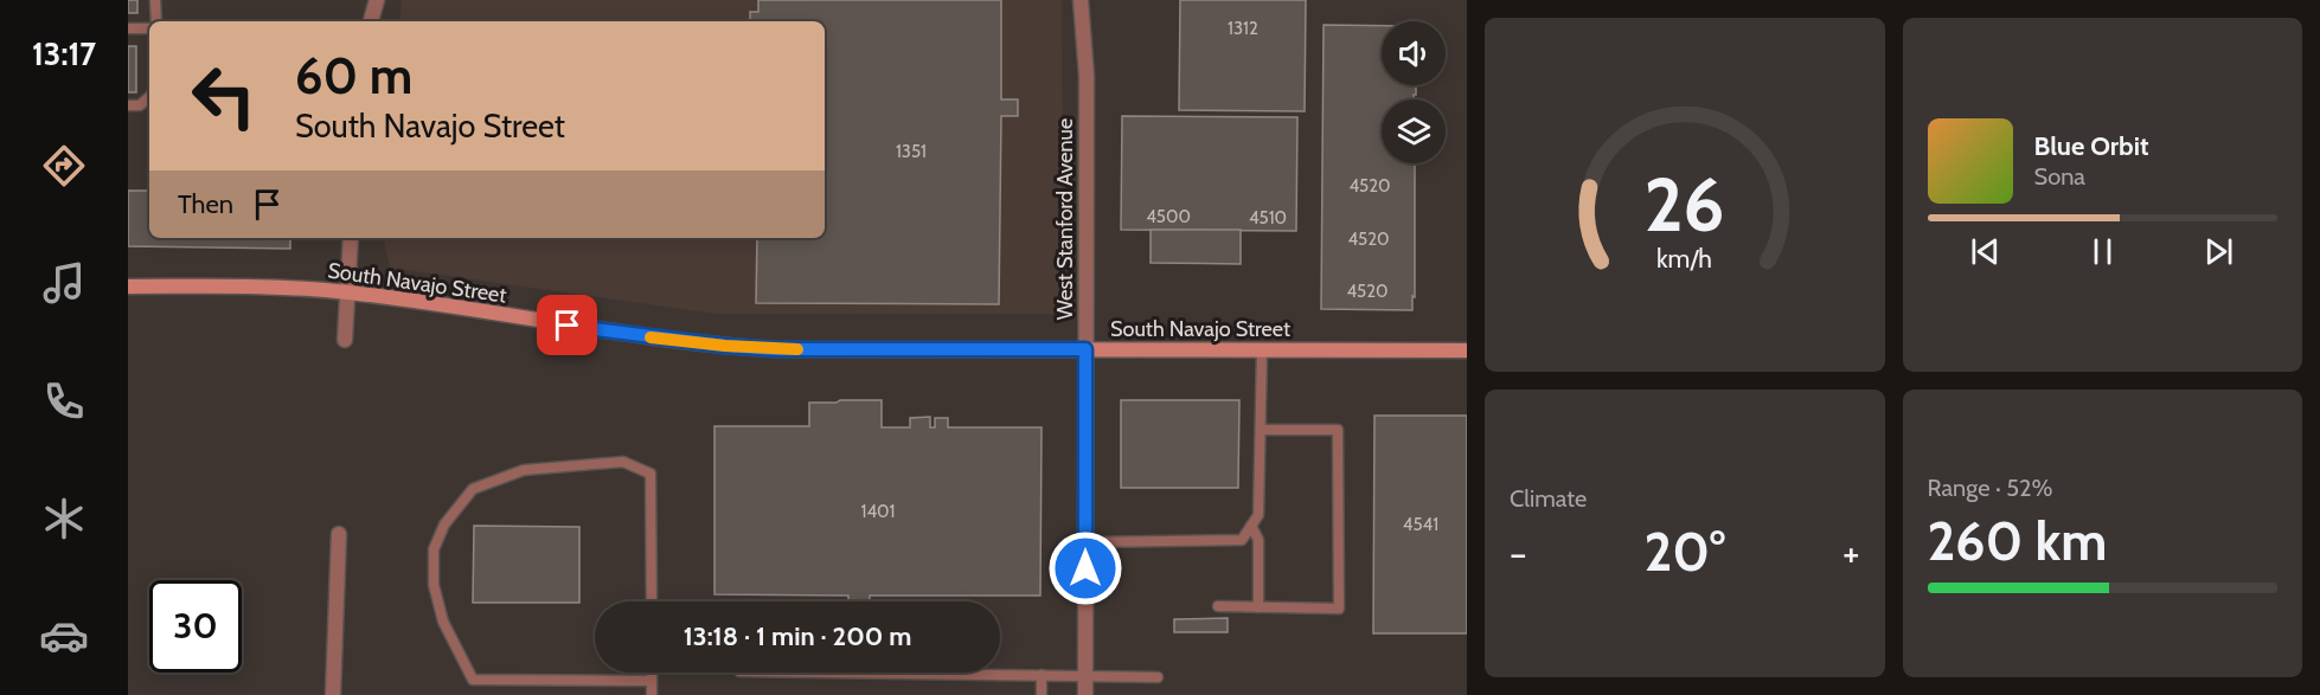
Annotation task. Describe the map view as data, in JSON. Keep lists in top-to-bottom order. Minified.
{"streets":{"street":["West Stanford Avenue","South Navajo Street"]},"crossings":[["West Stanford Avenue","South Navajo Street"]],"house_numbers":["1312","1351","4520","4500","4510","4520","4520","1401","4541"],"page":{"tabs":"13:17","turn":["60 m","South Navajo Street"],"song":["Blue Orbit","Sona"],"then":"Then","tile":["Climate",["Range · 52%","260 km"]],"heat":["−","20°","+"],"limit":"30","trip":"13:18 · 1 min · 200 m","gauge":["26","km/h"]}}
